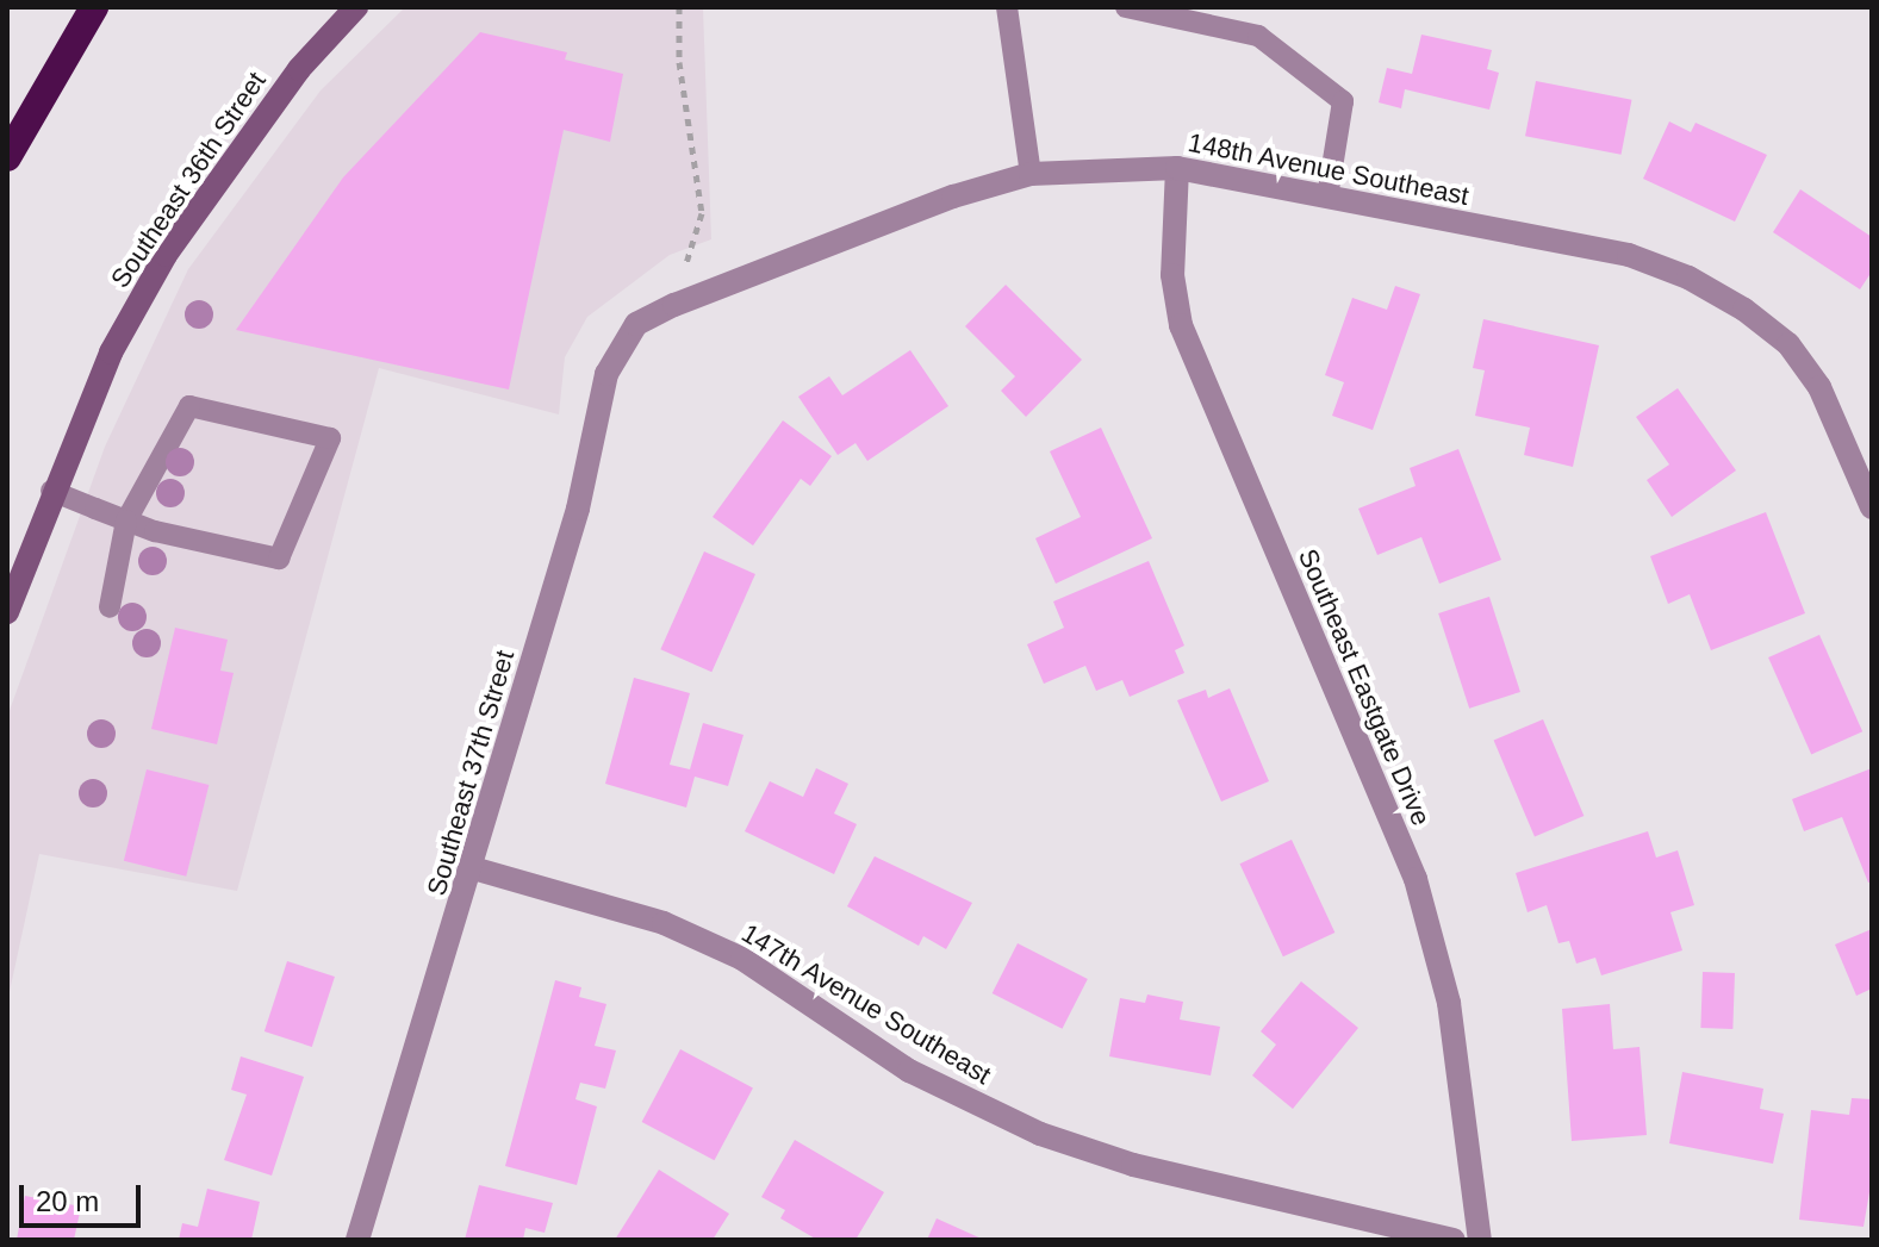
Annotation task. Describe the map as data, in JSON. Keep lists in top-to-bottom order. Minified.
{"streets":{"main road":["Southeast 36th Street"],"street":["148th Avenue Southeast","Southeast Eastgate Drive","Southeast 37th Street","147th Avenue Southeast"]},"crossings":[["148th Avenue Southeast","Southeast Eastgate Drive"],["148th Avenue Southeast","Southeast 37th Street"],["Southeast 37th Street","147th Avenue Southeast"]],"scale_bar":"20 m"}
